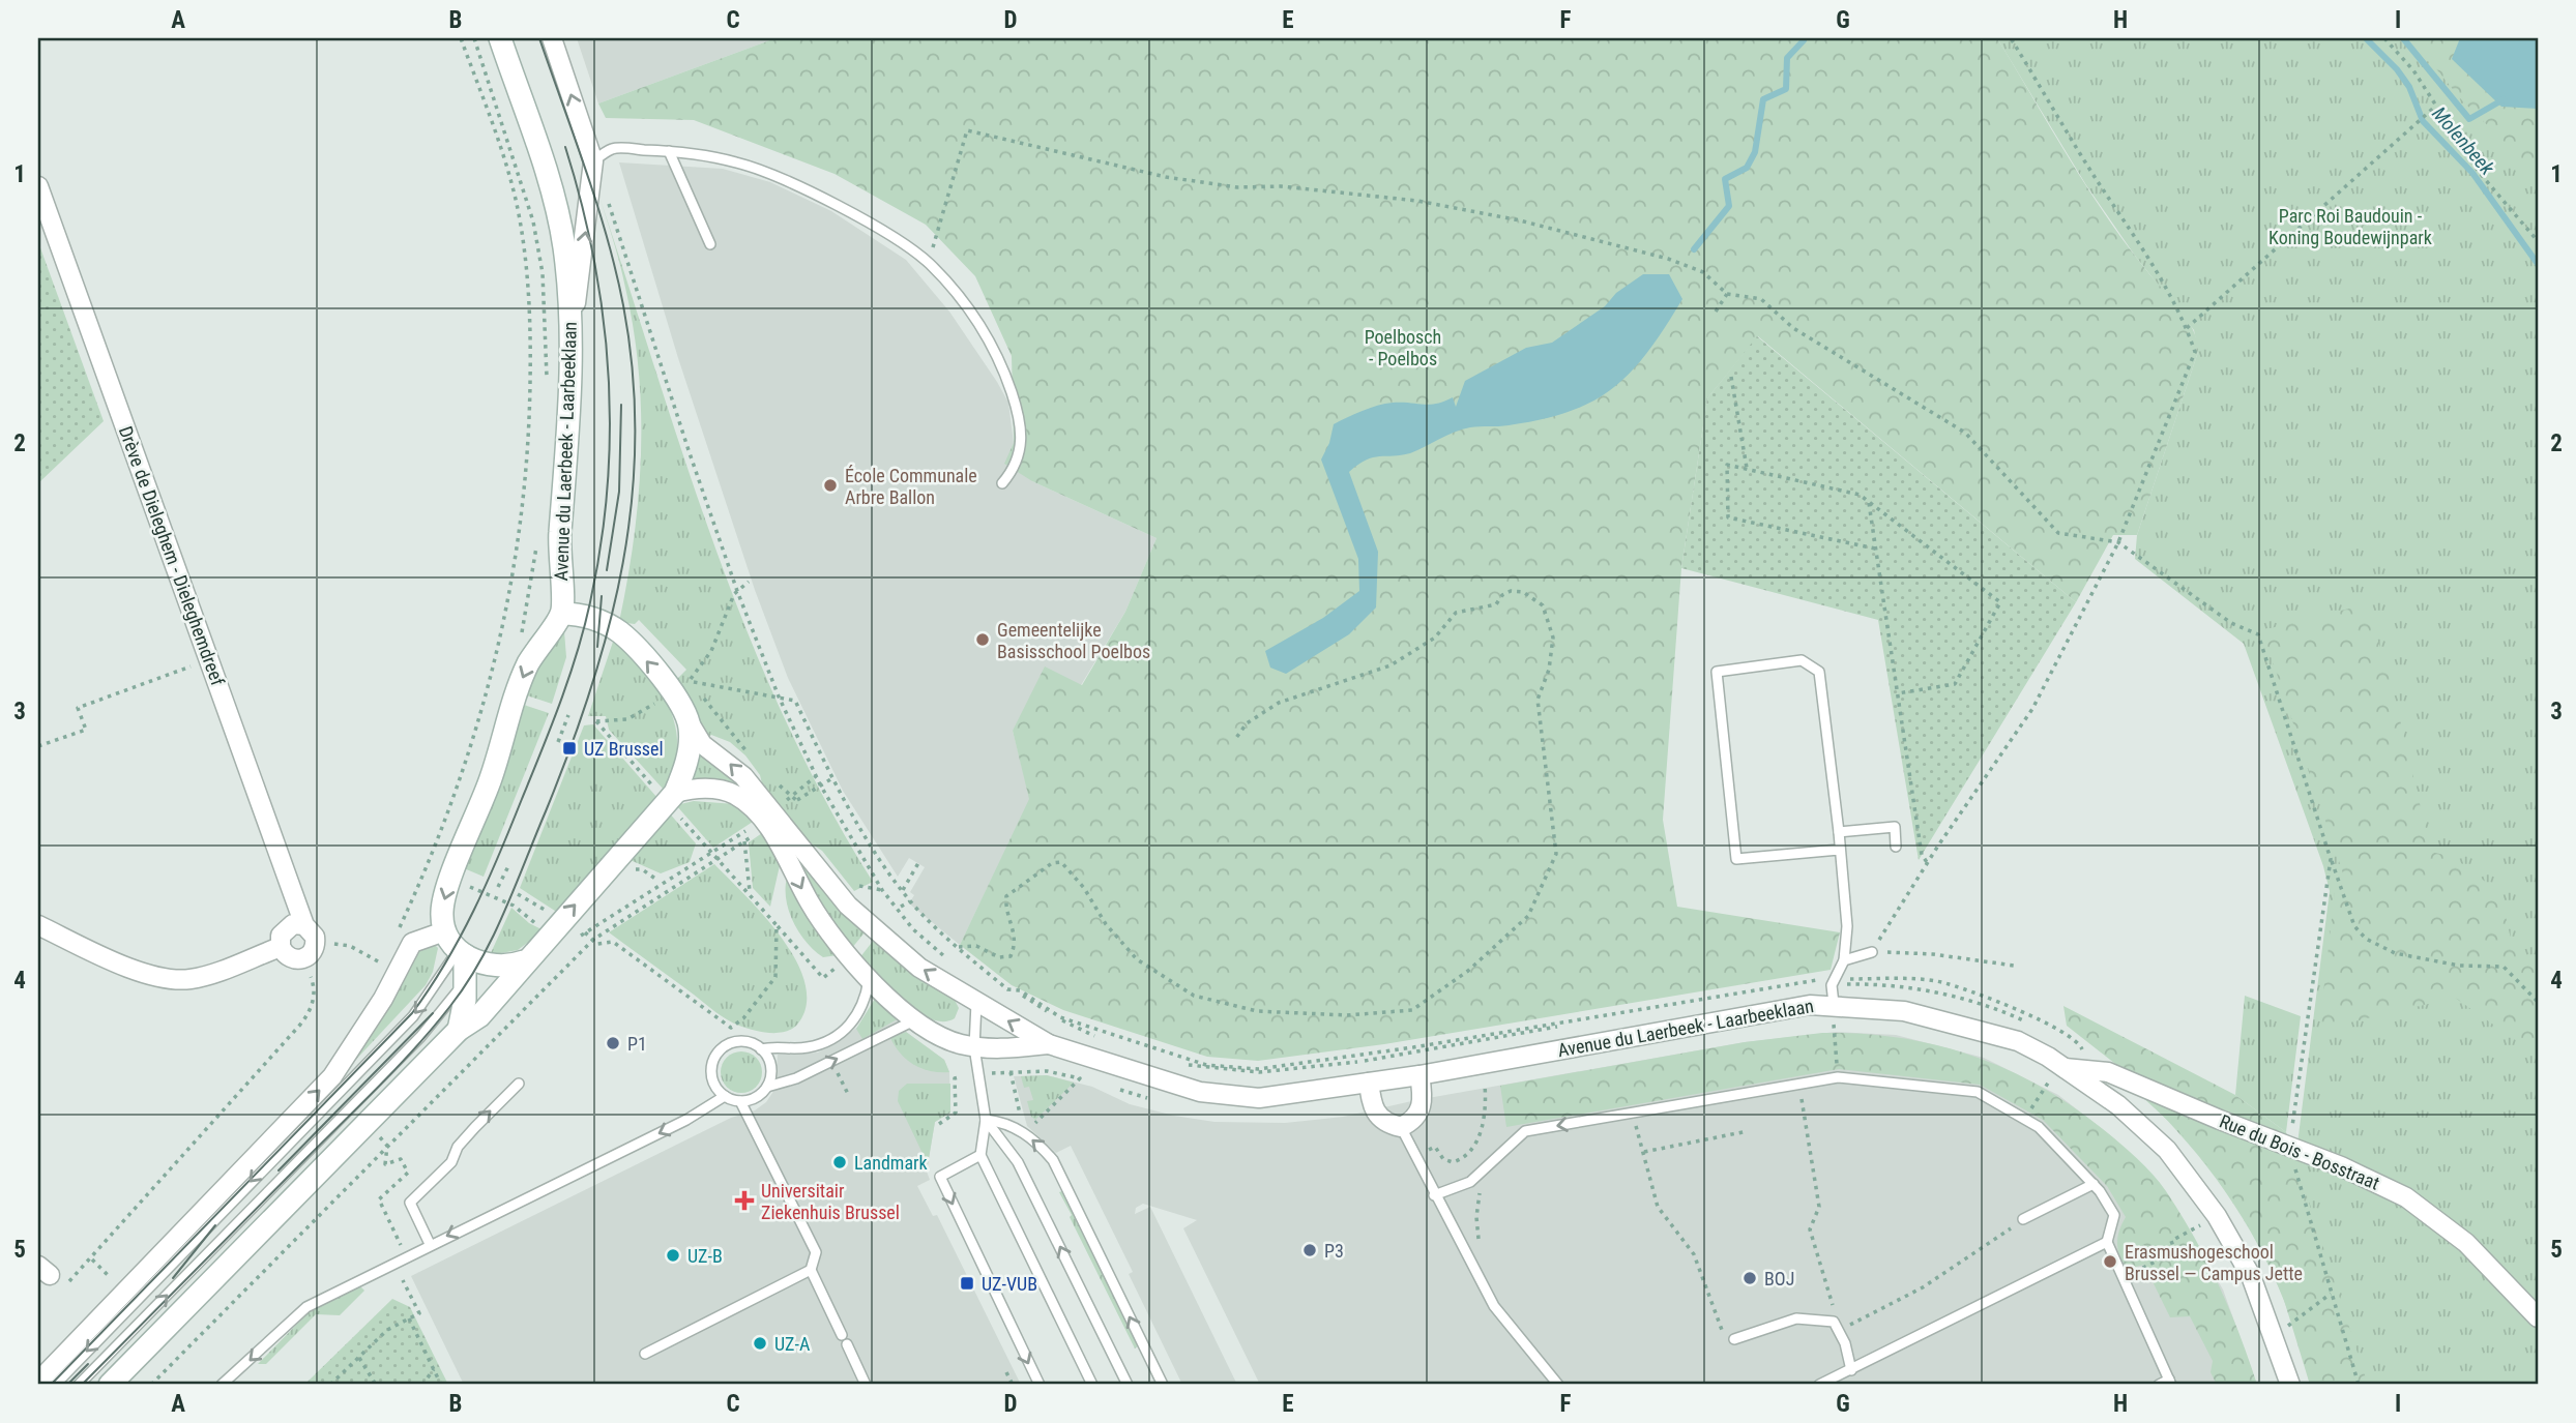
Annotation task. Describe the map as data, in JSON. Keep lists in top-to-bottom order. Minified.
{"streets":{"street":["Avenue du Laerbeek - Laarbeeklaan","Drève de Dieleghem - Dieleghemdreef","Rue du Bois - Bosstraat"]},"crossings":[["Avenue du Laerbeek - Laarbeeklaan","Rue du Bois - Bosstraat"]],"water":["Molenbeek"],"parks":["Parc Roi Baudouin - Koning Boudewijnpark","Poelbosch - Poelbos"],"places":{"other":["École Communale Arbre Ballon","Gemeentelijke Basisschool Poelbos","P1","Landmark","P3","UZ-B","Erasmushogeschool Brussel — Campus Jette","BOJ","UZ-A"],"transit":["UZ Brussel","UZ-VUB"],"health":["Universitair Ziekenhuis Brussel"]},"grid":{"columns":["A","B","C","D","E","F","G","H","I"],"rows":["1","2","3","4","5"]}}
